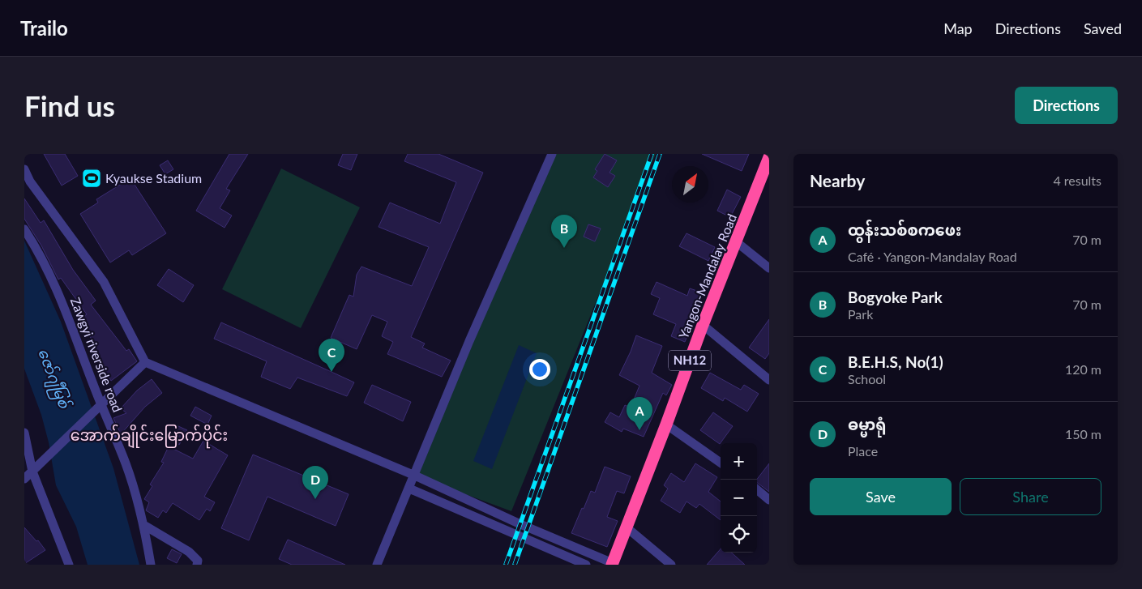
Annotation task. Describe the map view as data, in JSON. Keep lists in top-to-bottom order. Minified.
{"streets":{"highway":["Yangon-Mandalay Road","NH12"],"street":["Zawgyi riverside road"]},"districts":["အောက်ချိုင်းမြောက်ပိုင်း"],"water":["ဇော်ဂျီမြစ်"],"places":{"sports":["Kyaukse Stadium"]},"north":"top right","page":{"header":"Trailo","nav":["Map","Directions","Saved"],"buttons":["Directions",["Save","Share"]],"title":"Find us","heading":["Nearby","4 results"],"list":[{"mark":"A","name":"ထွန်းသစ်စကဖေး","note":"Café · Yangon-Mandalay Road","value":"70 m"},{"mark":"B","name":"Bogyoke Park","note":"Park","value":"70 m"},{"mark":"C","name":"B.E.H.S, No(1)","note":"School","value":"120 m"},{"mark":"D","name":"ဓမ္မာရုံ","note":"Place","value":"150 m"}],"pins":["B","C","A","D"],"map_buttons":["+","−"]}}
